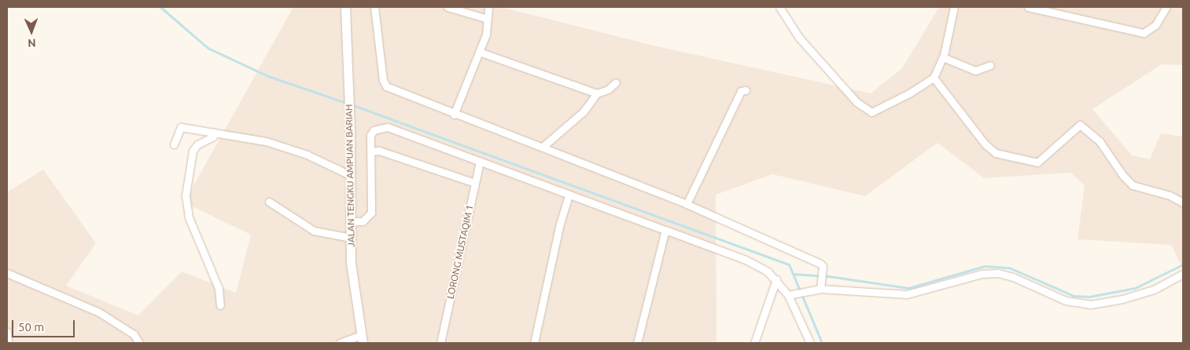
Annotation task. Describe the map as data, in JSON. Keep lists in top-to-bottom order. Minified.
{"streets":{"main road":["JALAN TENGKU AMPUAN BARIAH"],"street":["LORONG MUSTAQIM 1"]},"scale_bar":"50 m","north":"bottom"}
